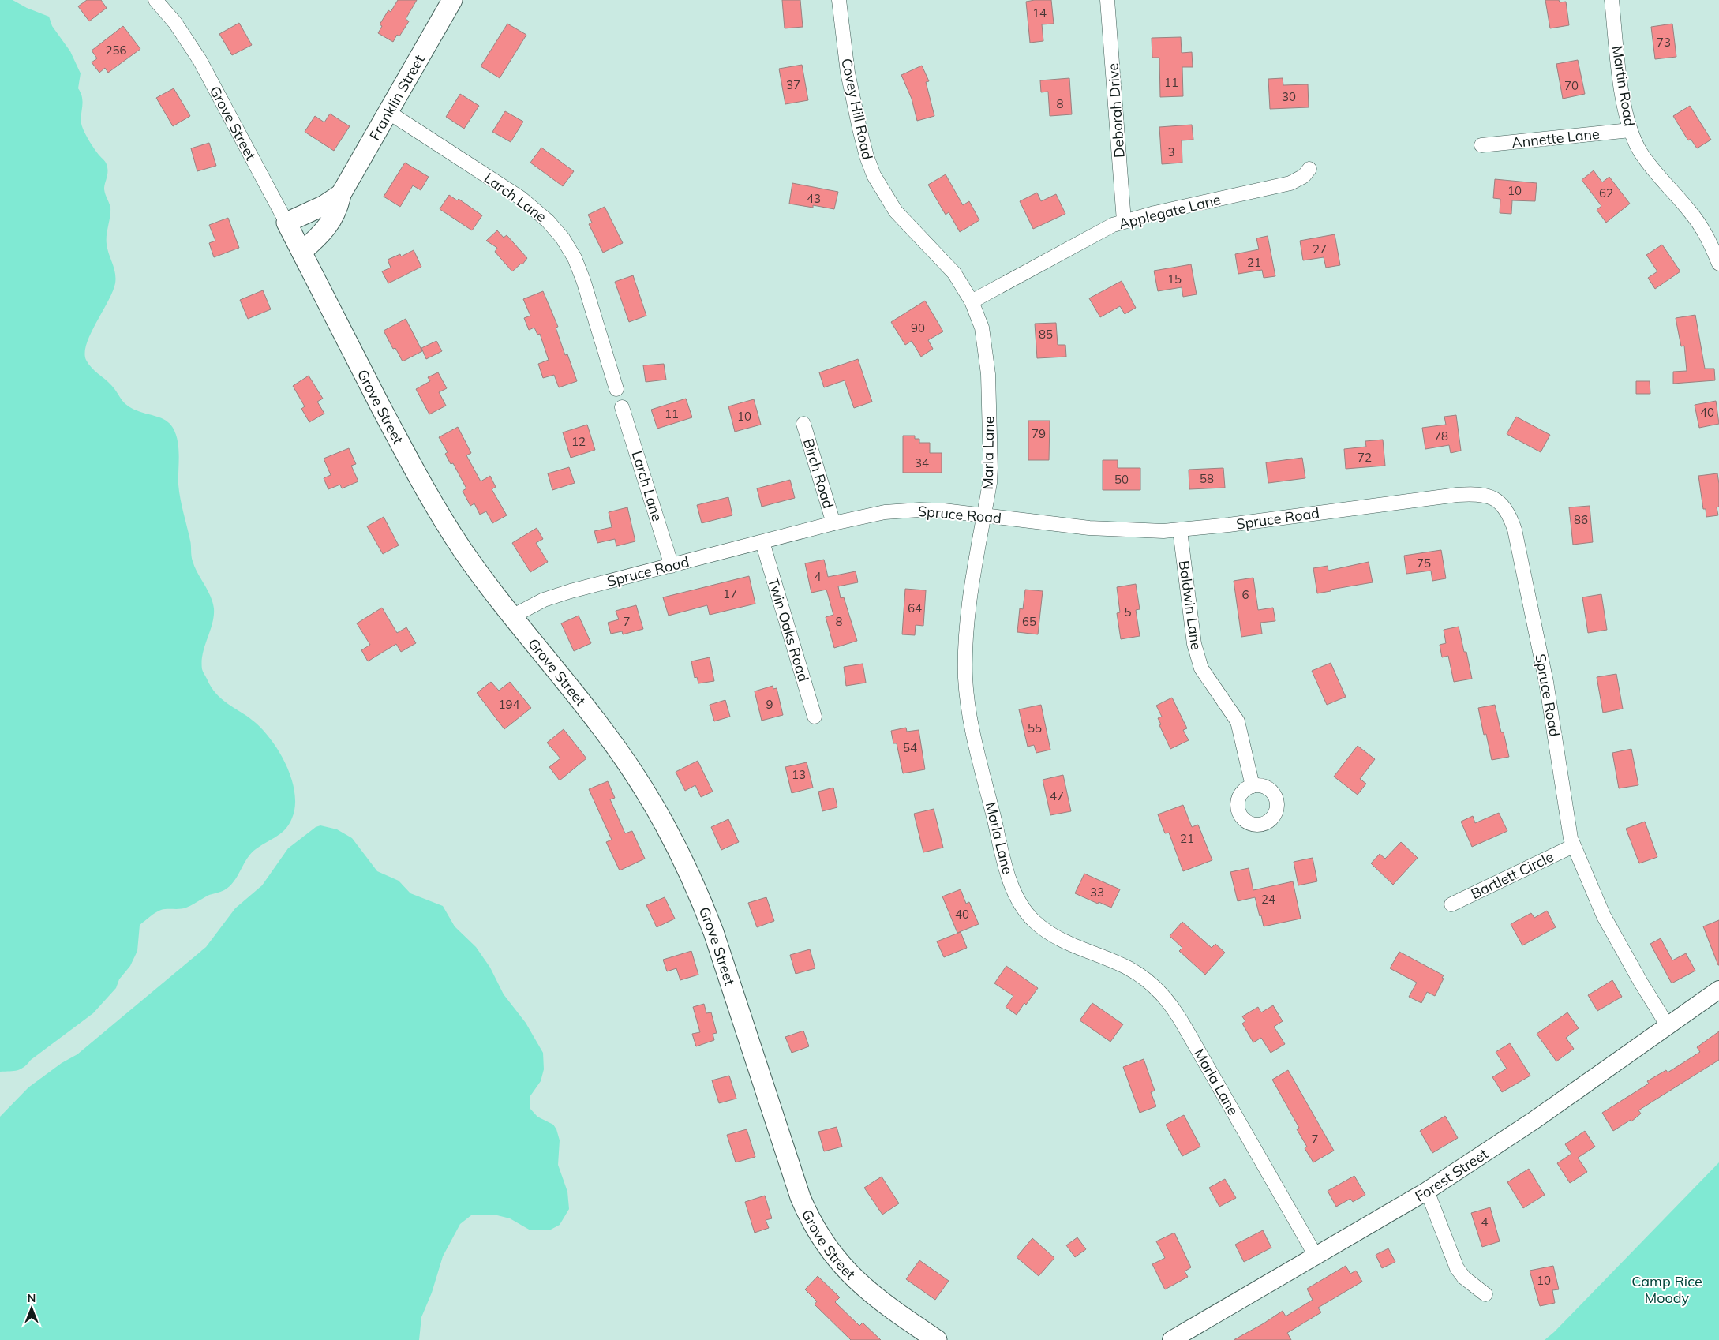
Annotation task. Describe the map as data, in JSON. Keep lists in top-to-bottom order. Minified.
{"streets":{"main road":["Franklin Street","Grove Street"],"street":["Martin Road","Covey Hill Road","Deborah Drive","Annette Lane","Larch Lane","Applegate Lane","Marla Lane","Birch Road","Spruce Road","Baldwin Lane","Twin Oaks Road","Bartlett Circle","Forest Street"]},"crossings":[["Martin Road","Annette Lane"],["Franklin Street","Grove Street"],["Franklin Street","Larch Lane"],["Covey Hill Road","Applegate Lane"],["Covey Hill Road","Marla Lane"],["Deborah Drive","Applegate Lane"],["Grove Street","Spruce Road"],["Larch Lane","Spruce Road"],["Applegate Lane","Marla Lane"],["Marla Lane","Spruce Road"],["Marla Lane","Forest Street"],["Birch Road","Spruce Road"],["Spruce Road","Baldwin Lane"],["Spruce Road","Twin Oaks Road"],["Spruce Road","Bartlett Circle"],["Spruce Road","Forest Street"]],"parks":["Camp Rice Moody"],"house_numbers":["14","73","256","11","37","70","30","8","3","10","62","43","27","21","15","90","85","40","11","10","79","78","12","72","34","58","50","86","75","4","17","6","64","5","7","8","65","194","9","55","54","13","47","21","33","24","40","7","4","10"],"north":"top"}
